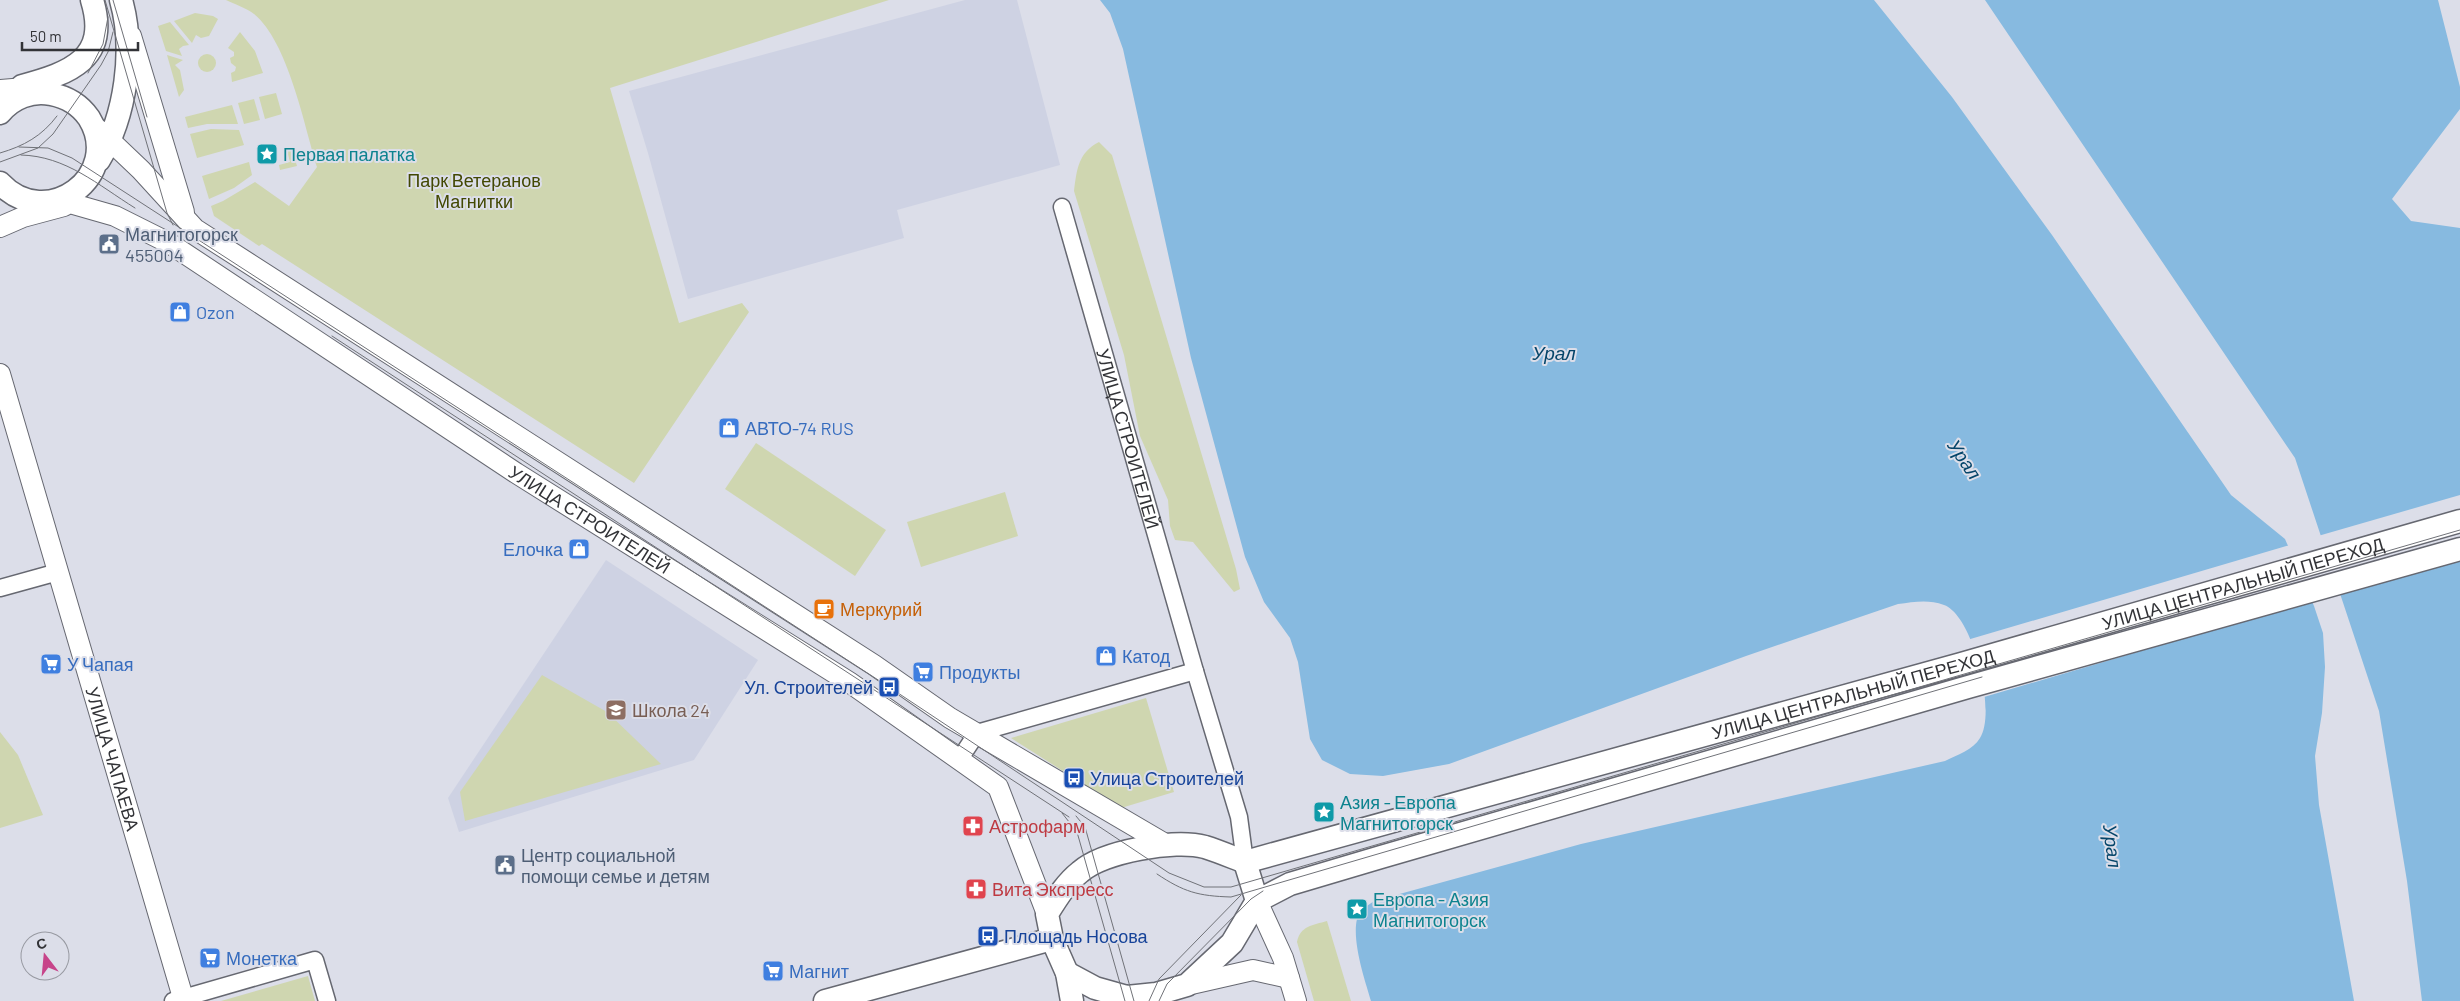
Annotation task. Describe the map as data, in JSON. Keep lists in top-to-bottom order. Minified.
{"streets":{"main road":["УЛИЦА ЦЕНТРАЛЬНЫЙ ПЕРЕХОД"],"street":["УЛИЦА СТРОИТЕЛЕЙ","УЛИЦА ЧАПАЕВА"]},"crossings":[["УЛИЦА СТРОИТЕЛЕЙ","УЛИЦА ЦЕНТРАЛЬНЫЙ ПЕРЕХОД"]],"water":["Урал"],"parks":["Парк Ветеранов Магнитки"],"places":{"place":["Первая палатка","Азия - Европа Магнитогорск","Европа - Азия Магнитогорск"],"public building":["Магнитогорск 455004","Центр социальной помощи семье и детям"],"shop":["Ozon","АВТО-74 RUS","Елочка","Катод"],"cafe":["Меркурий"],"supermarket":["У Чапая","Продукты","Монетка","Магнит"],"bus stop":["Ул. Строителей","Улица Строителей","Площадь Носова"],"school or university":["Школа 24"],"pharmacy":["Астрофарм","Вита Экспресс"]},"scale_bar":"50 m","north":"top"}
